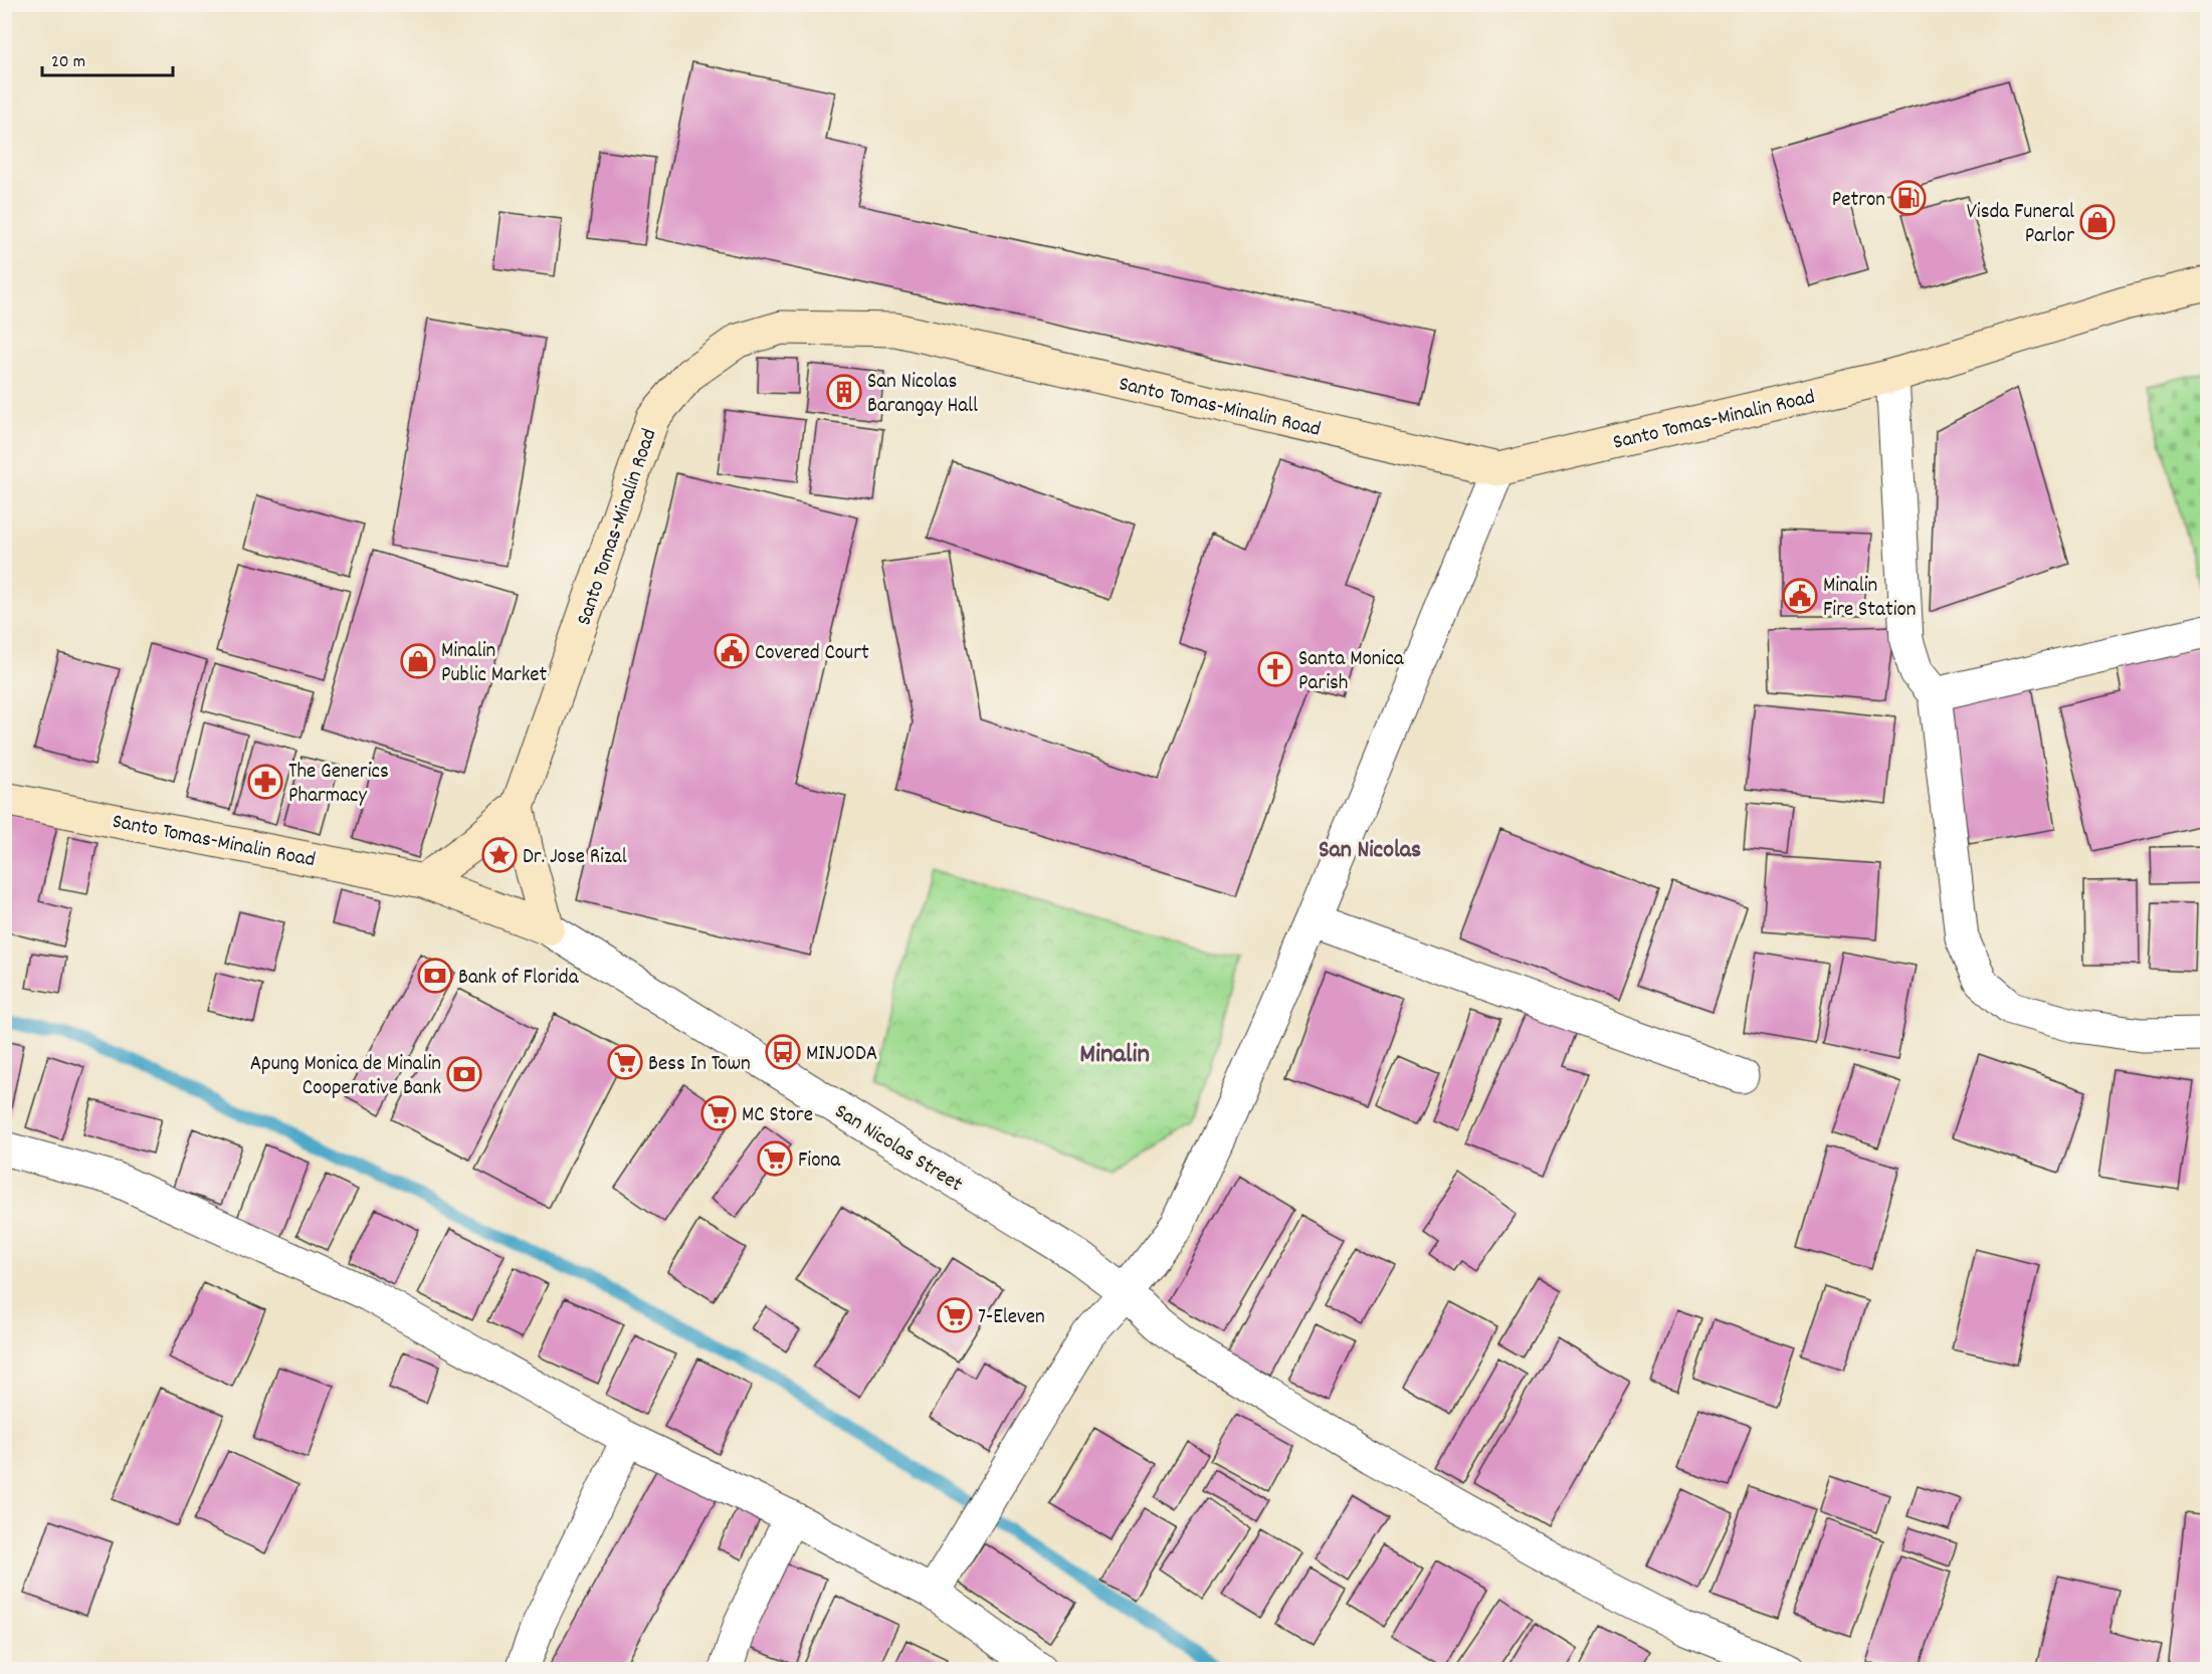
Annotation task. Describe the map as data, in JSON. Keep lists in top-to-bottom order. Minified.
{"streets":{"street":["Santo Tomas-Minalin Road","San Nicolas Street"]},"crossings":[["Santo Tomas-Minalin Road","San Nicolas Street"]],"districts":["San Nicolas","Minalin"],"places":{"fuel station":["Petron"],"shop":["Visda Funeral Parlor","Minalin Public Market"],"building":["San Nicolas Barangay Hall"],"public building":["Minalin Fire Station","Covered Court"],"church":["Santa Monica Parish"],"pharmacy":["The Generics Pharmacy"],"place":["Dr. Jose Rizal"],"bank":["Bank of Florida","Apung Monica de Minalin Cooperative Bank"],"bus stop":["MINJODA"],"supermarket":["Bess In Town","MC Store","Fiona","7-Eleven"]},"scale_bar":"20 m"}
